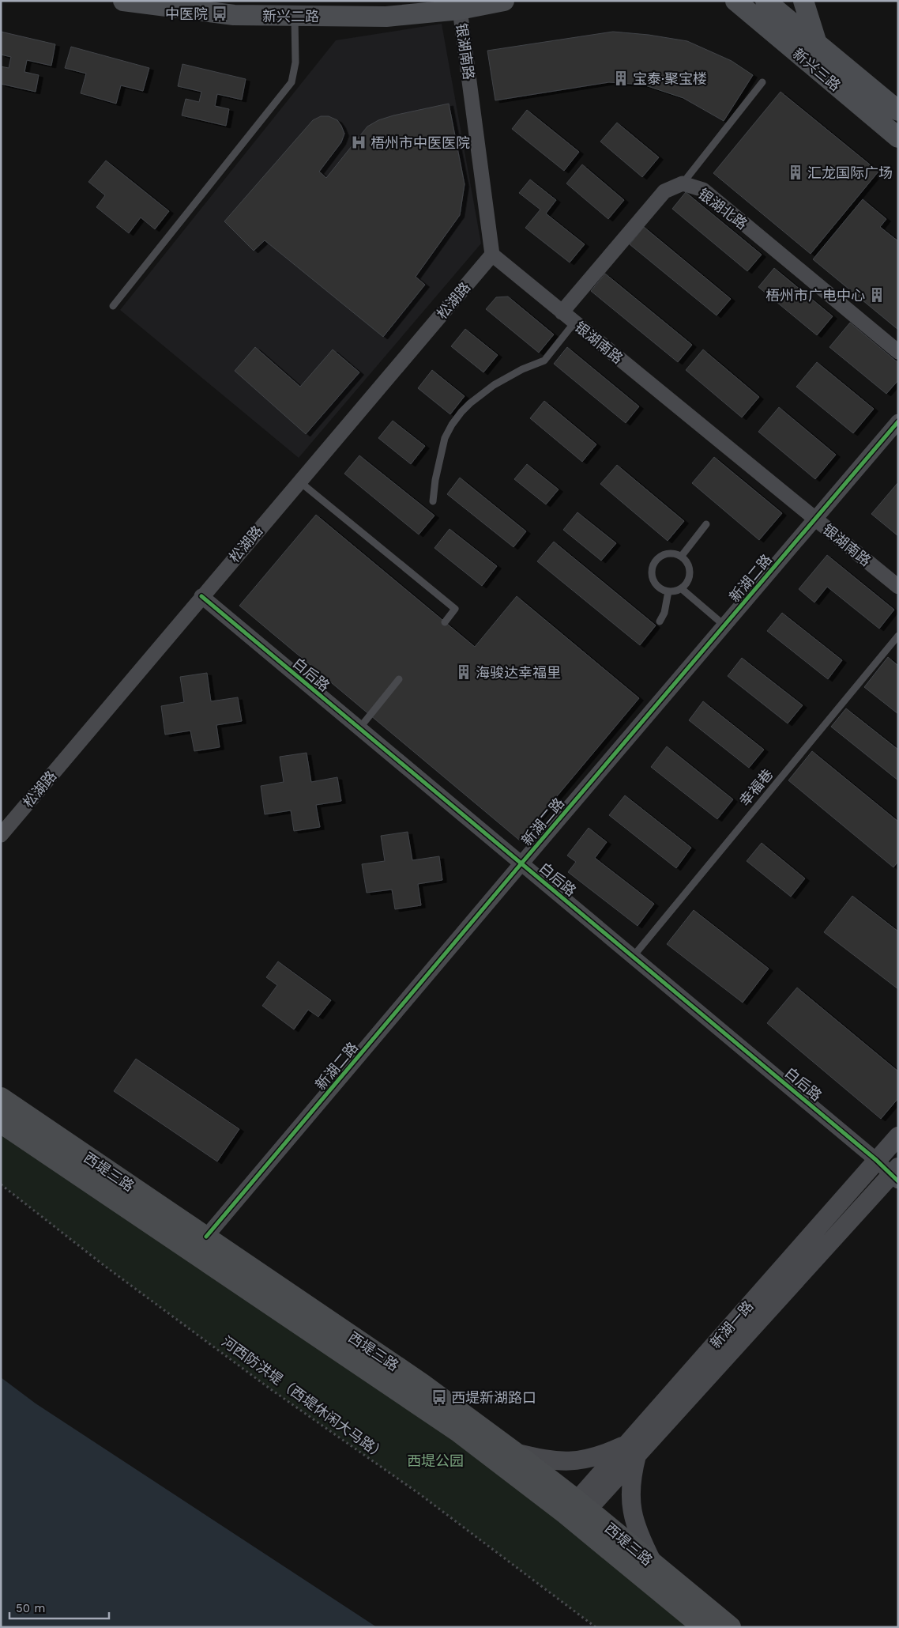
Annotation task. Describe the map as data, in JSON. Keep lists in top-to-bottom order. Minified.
{"streets":{"main road":["新兴二路","新兴三路","西堤三路"],"street":["银湖南路","银湖北路","松湖路","新湖二路","白后路","新湖一路"],"lane":["幸福巷"],"path":["河西防洪堤（西堤休闲大马路）"]},"crossings":[["新兴二路","银湖南路"],["银湖南路","银湖北路"],["银湖南路","松湖路"],["银湖南路","新湖二路"],["松湖路","白后路"],["新湖二路","白后路"],["新湖二路","西堤三路"],["白后路","幸福巷"],["白后路","新湖一路"],["西堤三路","新湖一路"]],"parks":["西堤公园"],"places":{"bus stop":["中医院","西堤新湖路口"],"building":["宝泰·聚宝楼","汇龙国际广场","梧州市广电中心","海骏达幸福里"],"hospital":["梧州市中医医院"]},"scale_bar":"50 m"}
